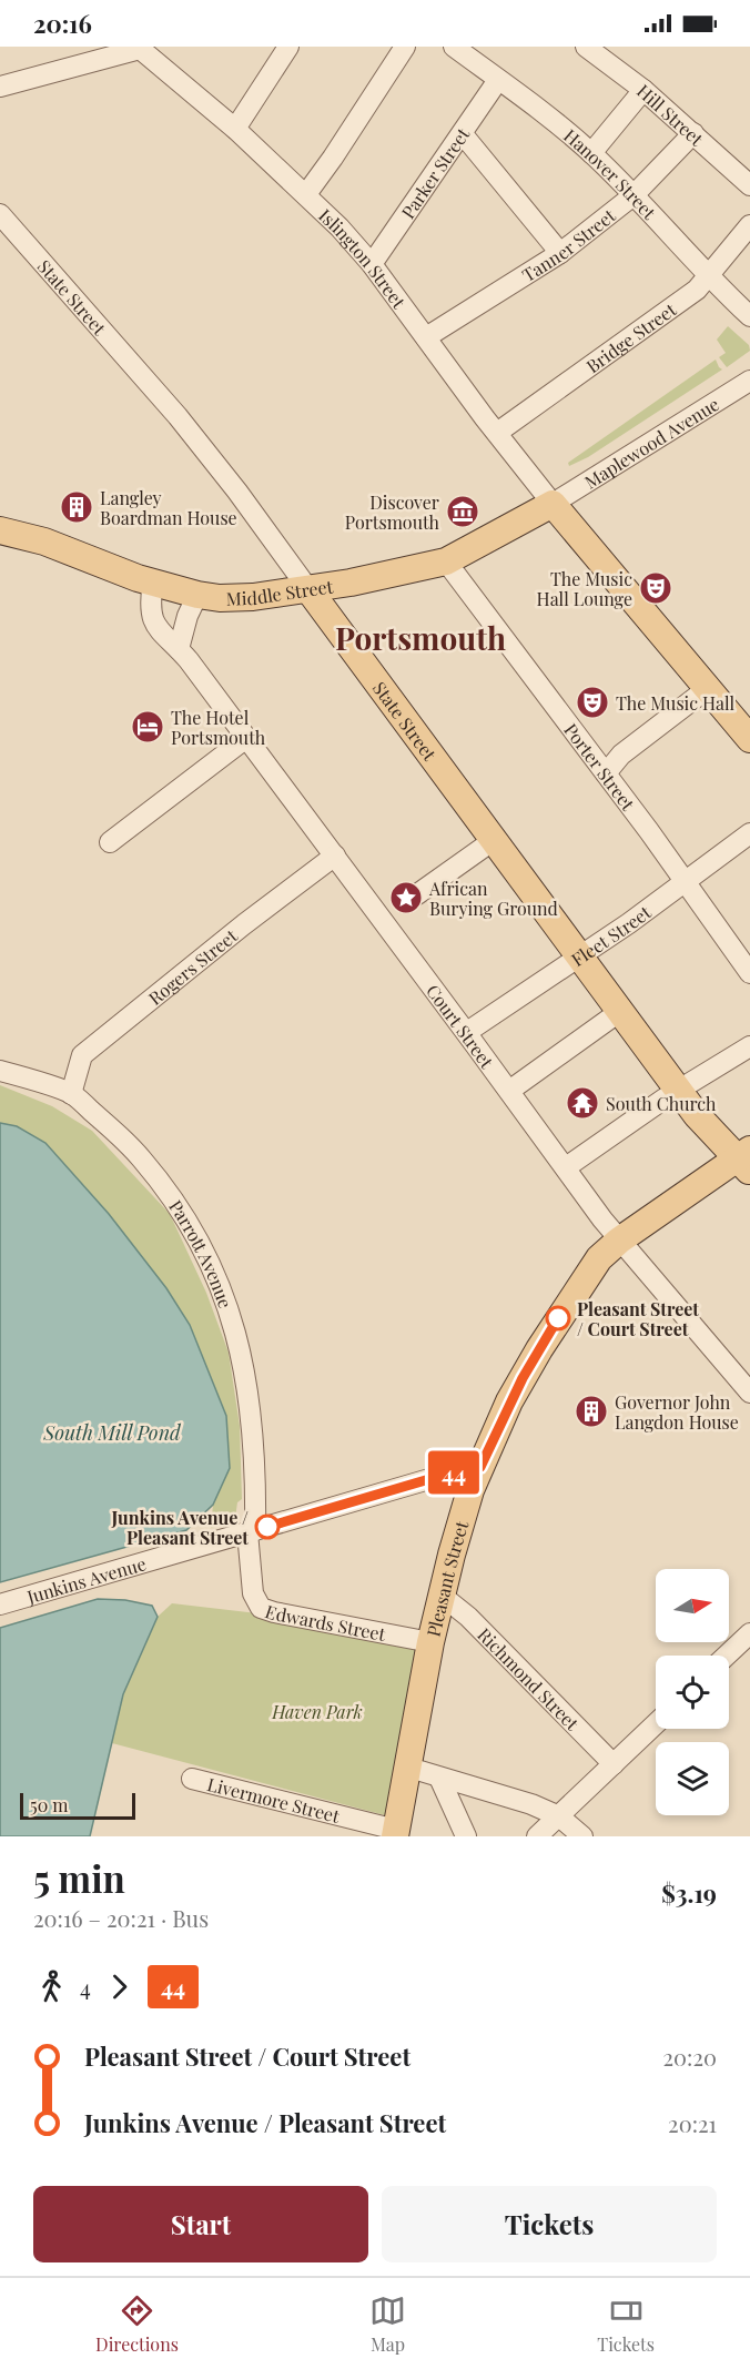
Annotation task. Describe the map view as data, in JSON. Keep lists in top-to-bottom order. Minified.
{"streets":{"main road":["State Street","Middle Street","Pleasant Street"],"street":["Hill Street","Parker Street","Hanover Street","Tanner Street","Islington Street","Bridge Street","Maplewood Avenue","Porter Street","Fleet Street","Rogers Street","Court Street","Parrott Avenue","Junkins Avenue","Edwards Street","Richmond Street","Livermore Street"]},"crossings":[["Hill Street","Tanner Street"],["Parker Street","Hanover Street"],["Parker Street","Islington Street"],["Hanover Street","Tanner Street"],["Hanover Street","Bridge Street"],["Tanner Street","Islington Street"],["Islington Street","Bridge Street"],["Islington Street","Maplewood Avenue"],["Islington Street","Middle Street"],["State Street","Middle Street"],["State Street","Fleet Street"],["State Street","Pleasant Street"],["Maplewood Avenue","Middle Street"],["Middle Street","Porter Street"],["Middle Street","Court Street"],["Porter Street","Fleet Street"],["Fleet Street","Court Street"],["Rogers Street","Court Street"],["Rogers Street","Parrott Avenue"],["Court Street","Pleasant Street"],["Parrott Avenue","Junkins Avenue"],["Parrott Avenue","Edwards Street"],["Pleasant Street","Junkins Avenue"],["Pleasant Street","Edwards Street"],["Pleasant Street","Richmond Street"],["Pleasant Street","Livermore Street"],["Junkins Avenue","Edwards Street"]],"districts":["Portsmouth"],"water":["South Mill Pond"],"parks":["Haven Park"],"places":{"building":["Langley Boardman House","Governor John Langdon House"],"museum":["Discover Portsmouth"],"theatre":["The Music Hall Lounge","The Music Hall"],"hotel":["The Hotel Portsmouth"],"place":["African Burying Ground"],"temple":["South Church"],"other":["Pleasant Street / Court Street","Junkins Avenue / Pleasant Street"]},"lines":["bus line 44"],"scale_bar":"50 m","north":"right","page":{"status":"20:16","on_map":"44","scale":"50 m","heading":["5 min","20:16 – 20:21 · Bus","$3.19"],"legs":["4","44"],"list":[{"name":"Pleasant Street / Court Street","value":"20:20"},{"name":"Junkins Avenue / Pleasant Street","value":"20:21"}],"buttons":["Start","Tickets"],"tabs":["Directions","Map","Tickets"]}}
